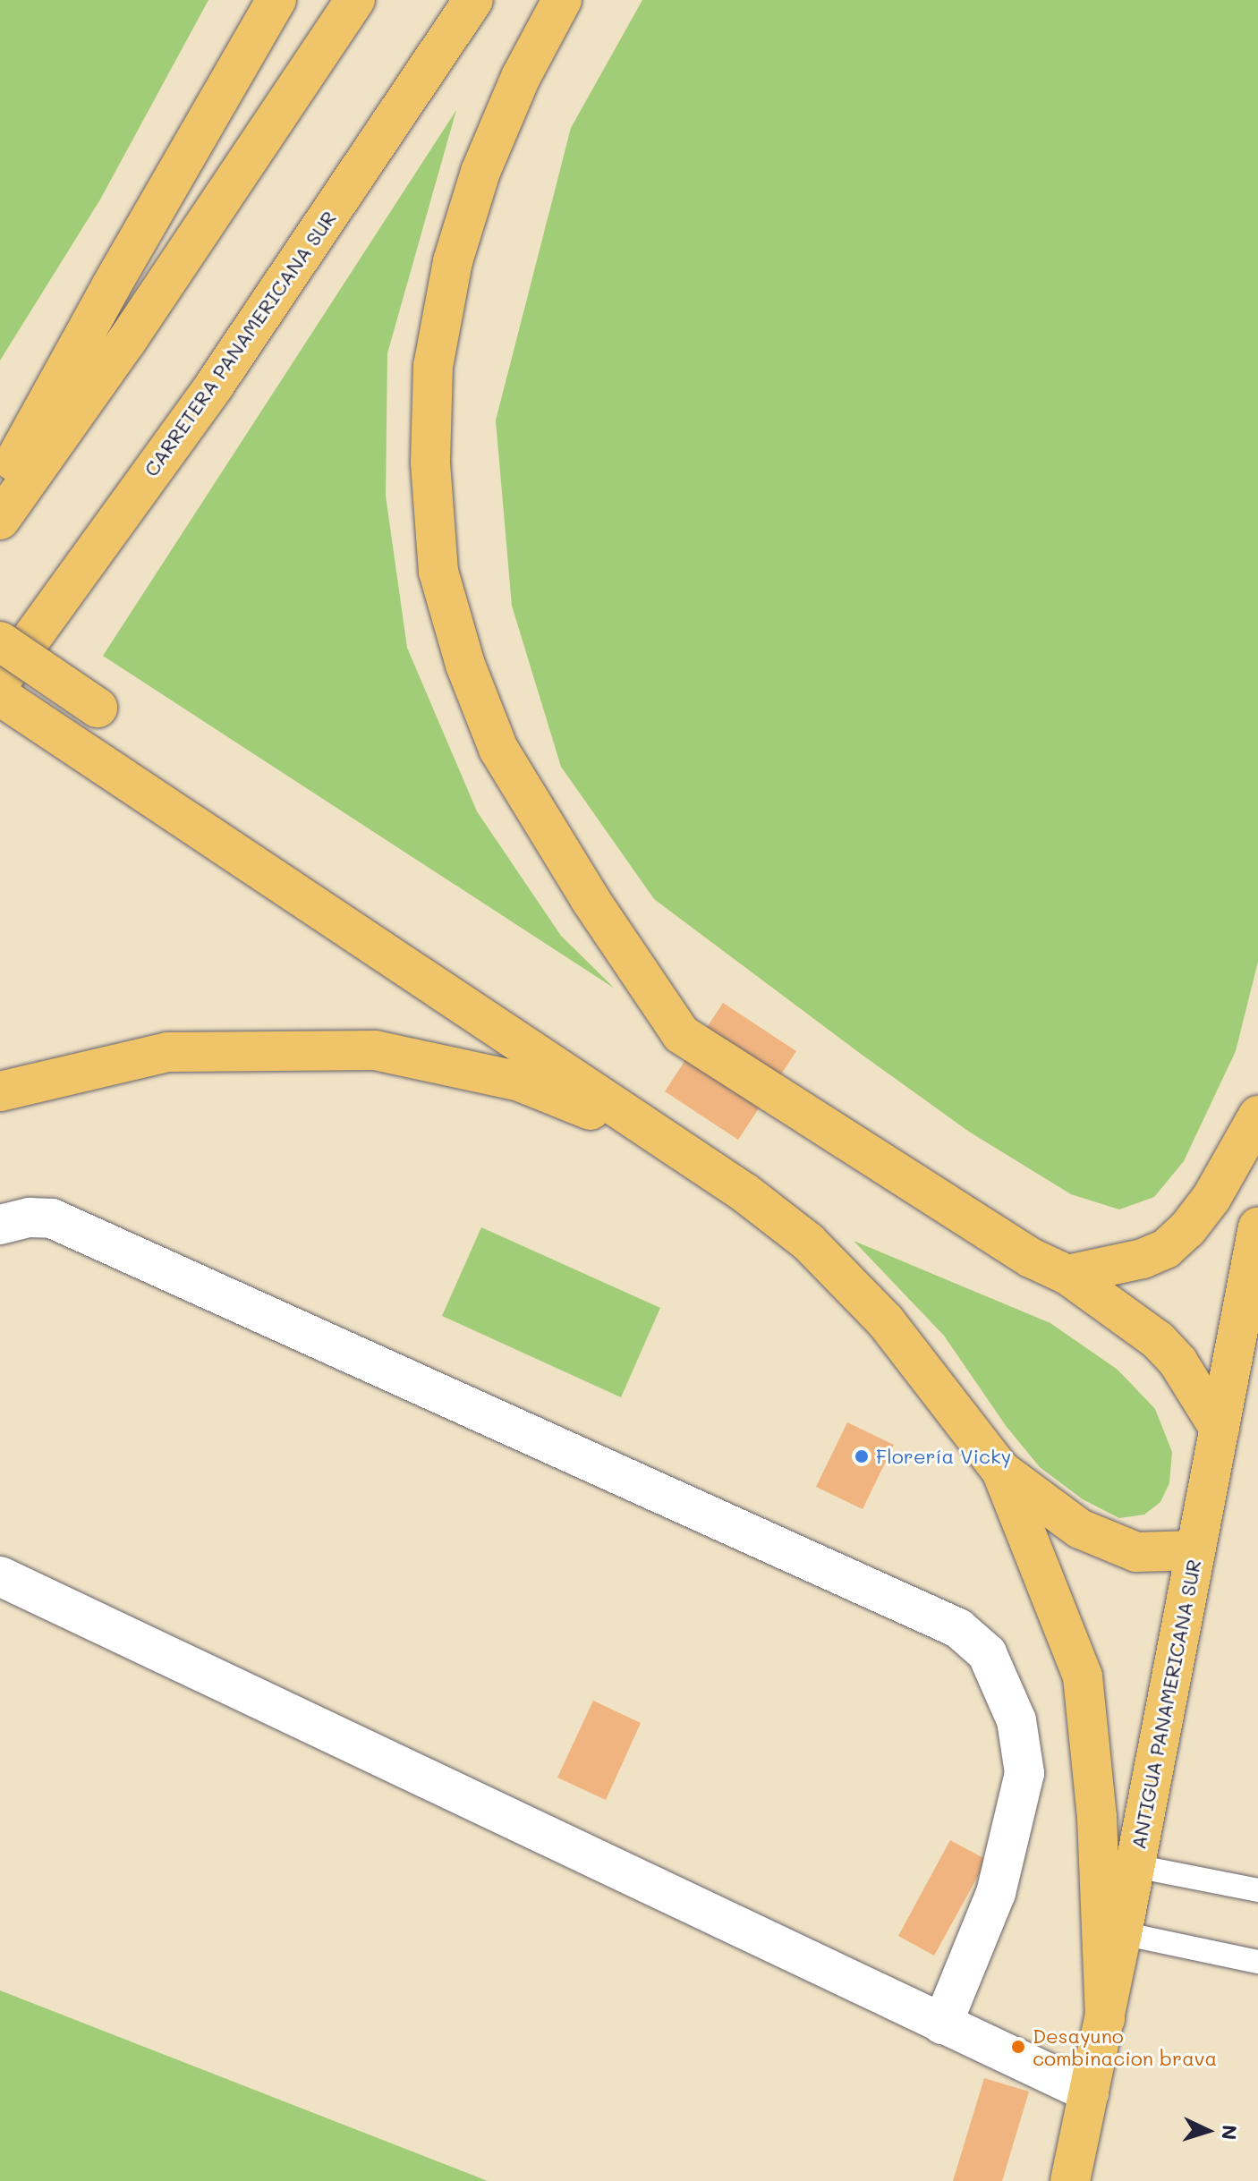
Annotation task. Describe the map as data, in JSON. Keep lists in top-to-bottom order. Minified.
{"streets":{"main road":["CARRETERA PANAMERICANA SUR","ANTIGUA PANAMERICANA SUR"]},"places":["Florería Vicky","Desayuno combinacion brava"],"north":"right"}
